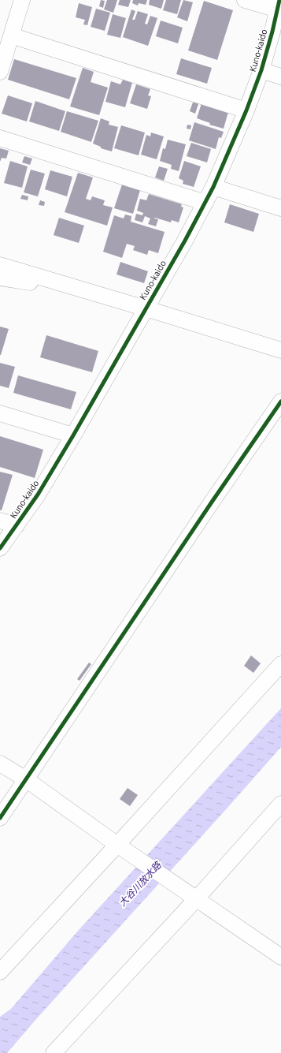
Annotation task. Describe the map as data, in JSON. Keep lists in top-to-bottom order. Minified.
{"streets":{"street":["Kuno-kaido"]},"water":["大谷川放水路"]}
